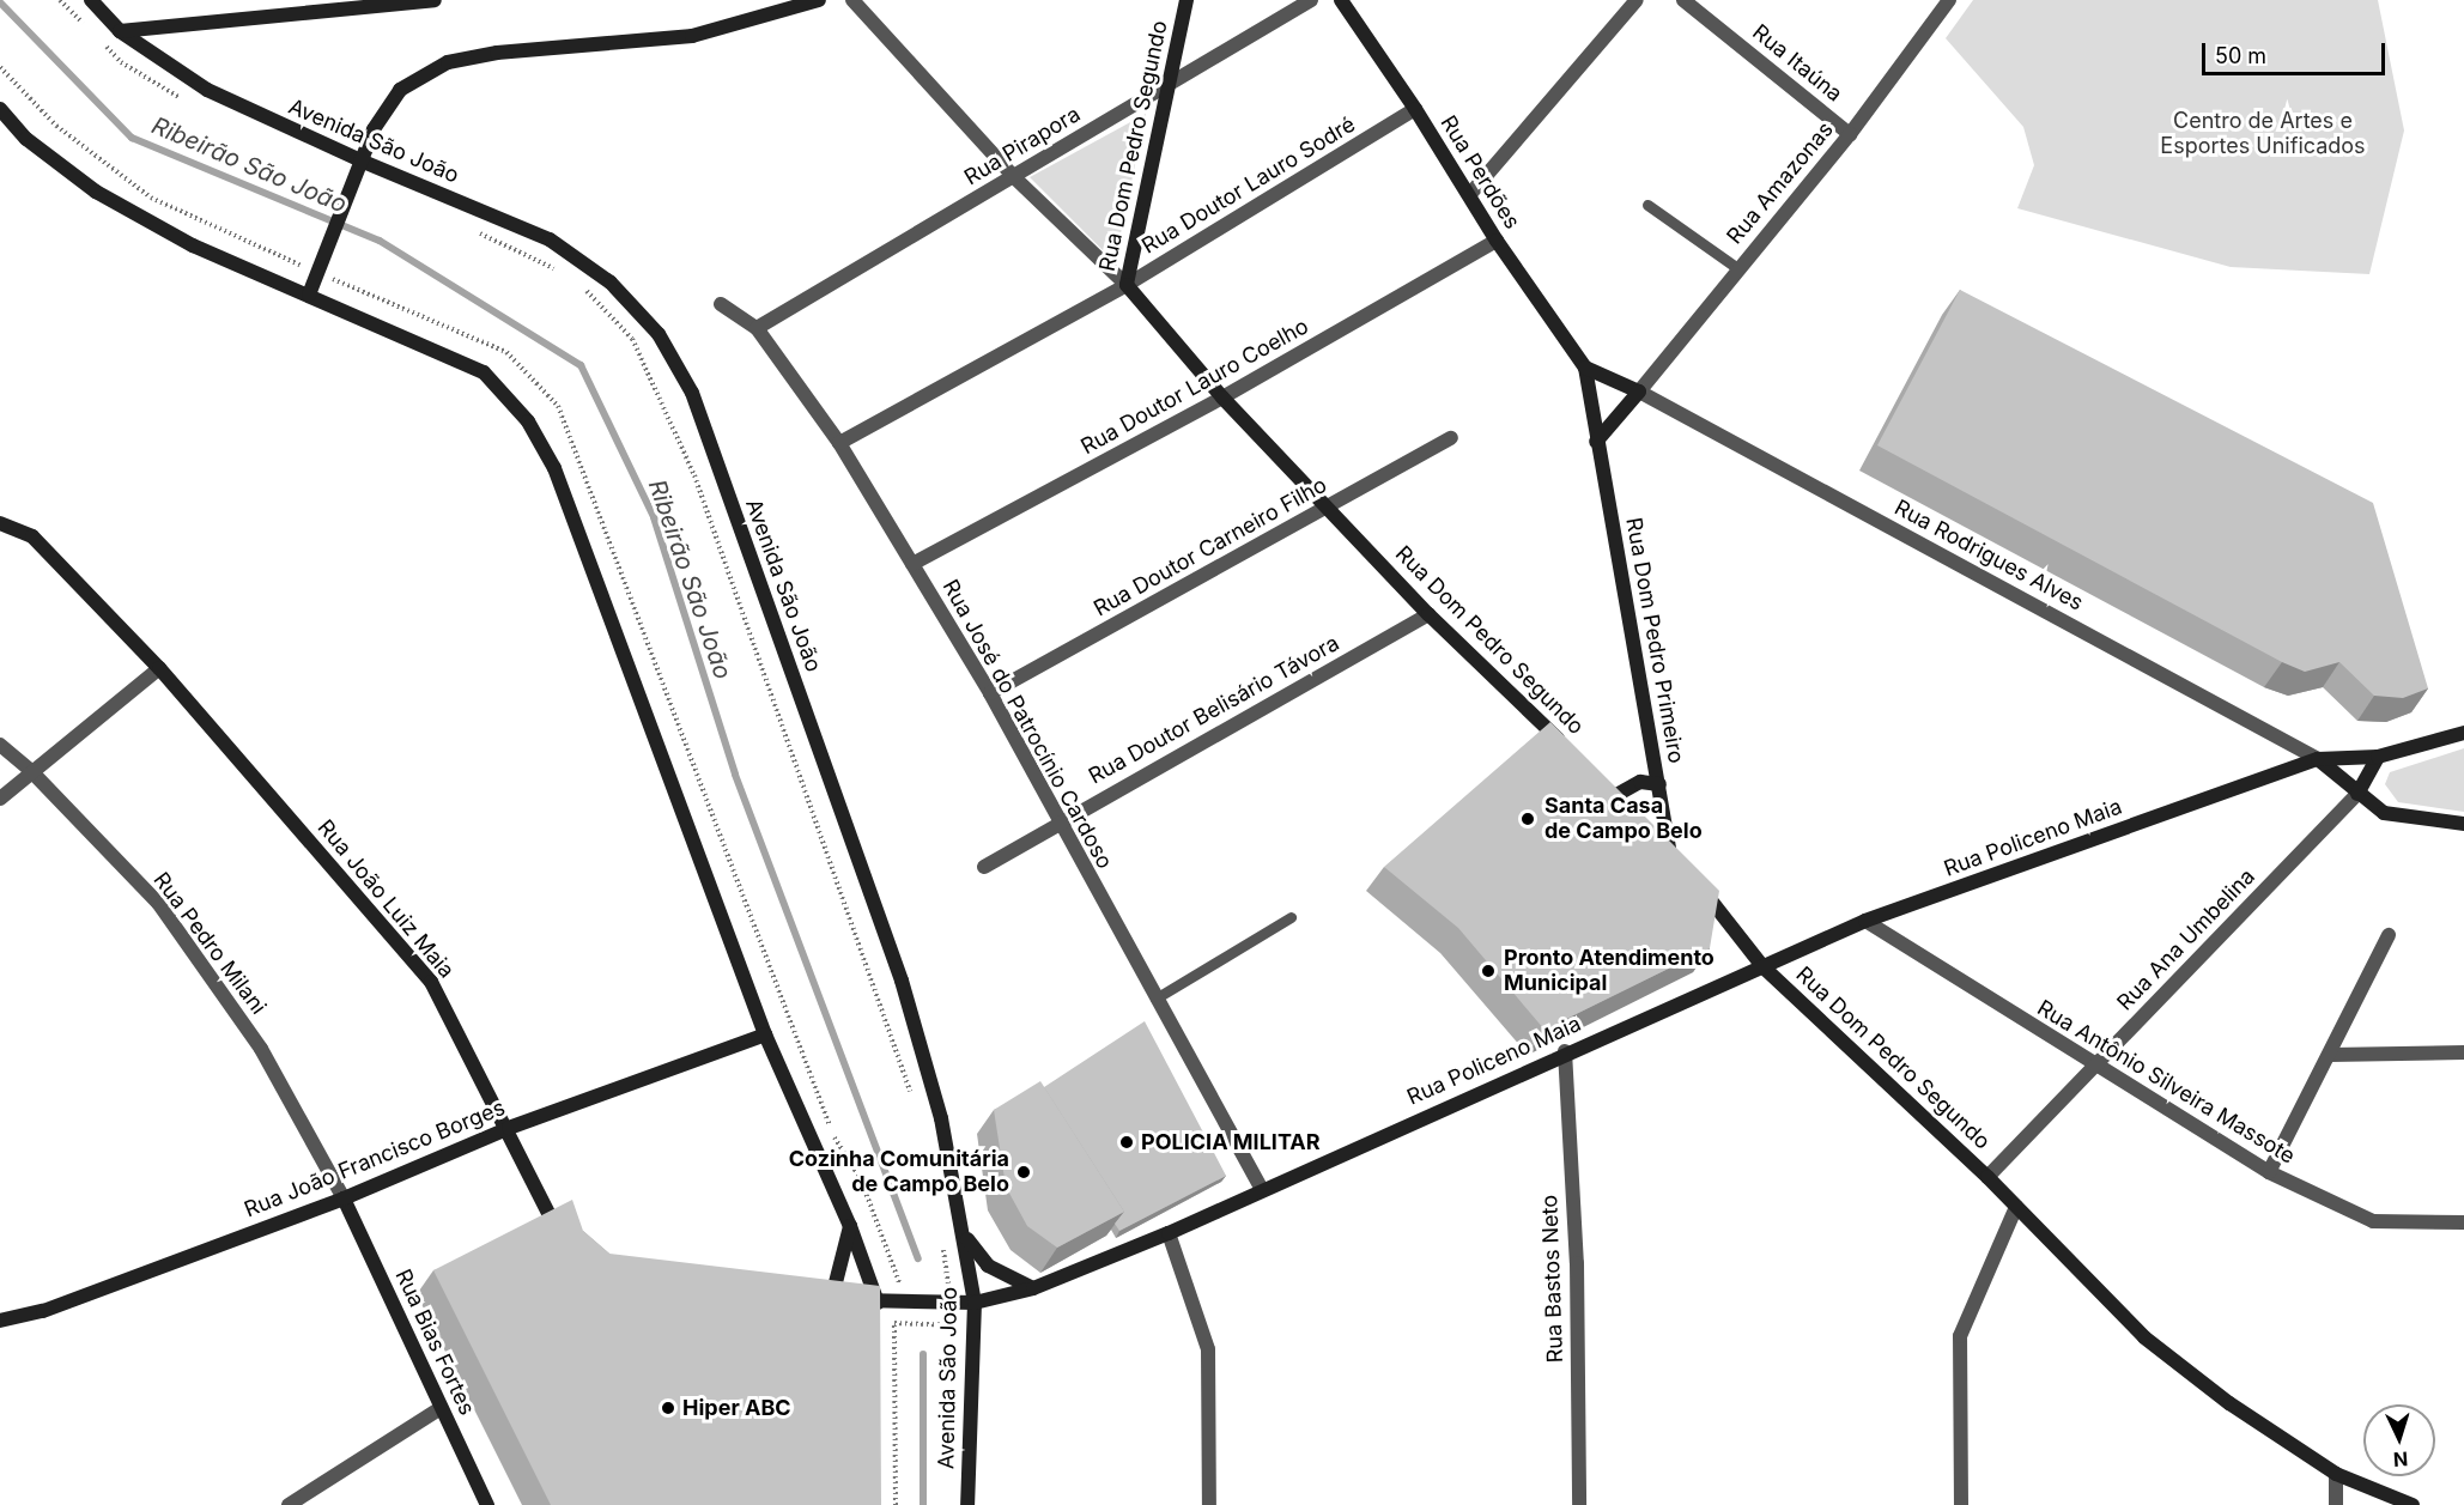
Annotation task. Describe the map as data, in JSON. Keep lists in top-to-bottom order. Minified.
{"streets":{"street":["Rua Itaúna","Avenida São João","Rua Pirapora","Rua Dom Pedro Segundo","Rua Perdões","Rua Amazonas","Rua Doutor Lauro Sodré","Rua Doutor Lauro Coelho","Rua Doutor Carneiro Filho","Rua Rodrigues Alves","Rua Dom Pedro Primeiro","Rua Doutor Belisário Távora","Rua José do Patrocínio Cardoso","Rua Policeno Maia","Rua João Luiz Maia","Rua Ana Umbelina","Rua Pedro Milani","Rua Antônio Silveira Massote","Rua João Francisco Borges","Rua Bastos Neto","Rua Bias Fortes"]},"crossings":[["Rua Itaúna","Rua Amazonas"],["Avenida São João","Rua Policeno Maia"],["Rua Pirapora","Rua Dom Pedro Segundo"],["Rua Pirapora","Rua José do Patrocínio Cardoso"],["Rua Dom Pedro Segundo","Rua Doutor Lauro Sodré"],["Rua Dom Pedro Segundo","Rua Doutor Lauro Coelho"],["Rua Dom Pedro Segundo","Rua Doutor Carneiro Filho"],["Rua Dom Pedro Segundo","Rua Doutor Belisário Távora"],["Rua Dom Pedro Segundo","Rua Policeno Maia"],["Rua Dom Pedro Segundo","Rua Ana Umbelina"],["Rua Perdões","Rua Doutor Lauro Sodré"],["Rua Perdões","Rua Doutor Lauro Coelho"],["Rua Perdões","Rua Dom Pedro Primeiro"],["Rua Amazonas","Rua Rodrigues Alves"],["Rua Doutor Lauro Sodré","Rua José do Patrocínio Cardoso"],["Rua Doutor Lauro Coelho","Rua José do Patrocínio Cardoso"],["Rua Doutor Carneiro Filho","Rua José do Patrocínio Cardoso"],["Rua Rodrigues Alves","Rua Policeno Maia"],["Rua Doutor Belisário Távora","Rua José do Patrocínio Cardoso"],["Rua José do Patrocínio Cardoso","Rua Policeno Maia"],["Rua Policeno Maia","Rua Antônio Silveira Massote"],["Rua Policeno Maia","Rua Bastos Neto"],["Rua João Luiz Maia","Rua João Francisco Borges"],["Rua Ana Umbelina","Rua Antônio Silveira Massote"],["Rua Pedro Milani","Rua João Francisco Borges"],["Rua Pedro Milani","Rua Bias Fortes"],["Rua João Francisco Borges","Rua Bias Fortes"]],"water":["Ribeirão São João"],"parks":["Centro de Artes e Esportes Unificados"],"places":["Santa Casa de Campo Belo","Pronto Atendimento Municipal","POLICIA MILITAR","Cozinha Comunitária de Campo Belo","Hiper ABC"],"scale_bar":"50 m","north":"bottom"}
